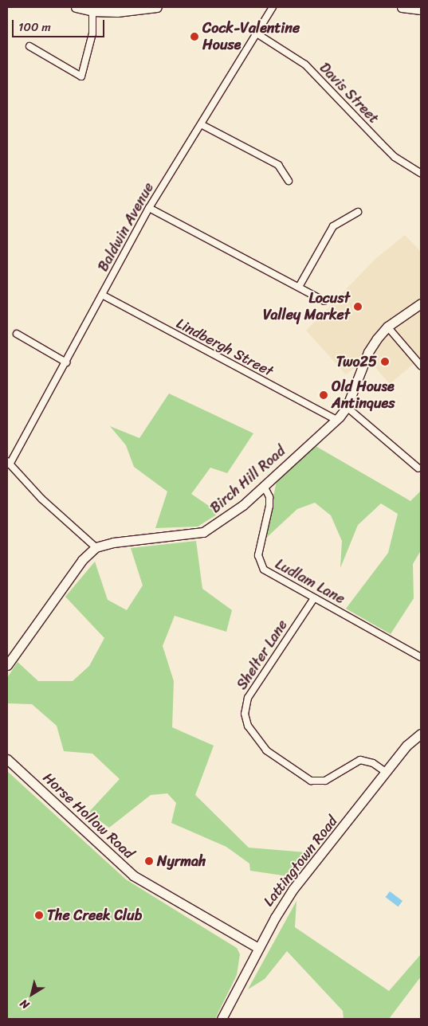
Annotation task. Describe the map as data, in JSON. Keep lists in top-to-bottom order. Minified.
{"streets":{"main road":["Birch Hill Road","Horse Hollow Road","Lattingtown Road"],"street":["Davis Street","Baldwin Avenue","Lindbergh Street","Ludlam Lane","Shelter Lane"]},"crossings":[["Davis Street","Baldwin Avenue"],["Baldwin Avenue","Lindbergh Street"],["Lindbergh Street","Birch Hill Road"],["Birch Hill Road","Ludlam Lane"],["Ludlam Lane","Shelter Lane"],["Shelter Lane","Lattingtown Road"],["Horse Hollow Road","Lattingtown Road"]],"places":["Cock-Valentine House","Locust Valley Market","Two25","Old House Antinques","Nyrmah","The Creek Club"],"scale_bar":"100 m","north":"bottom left"}
